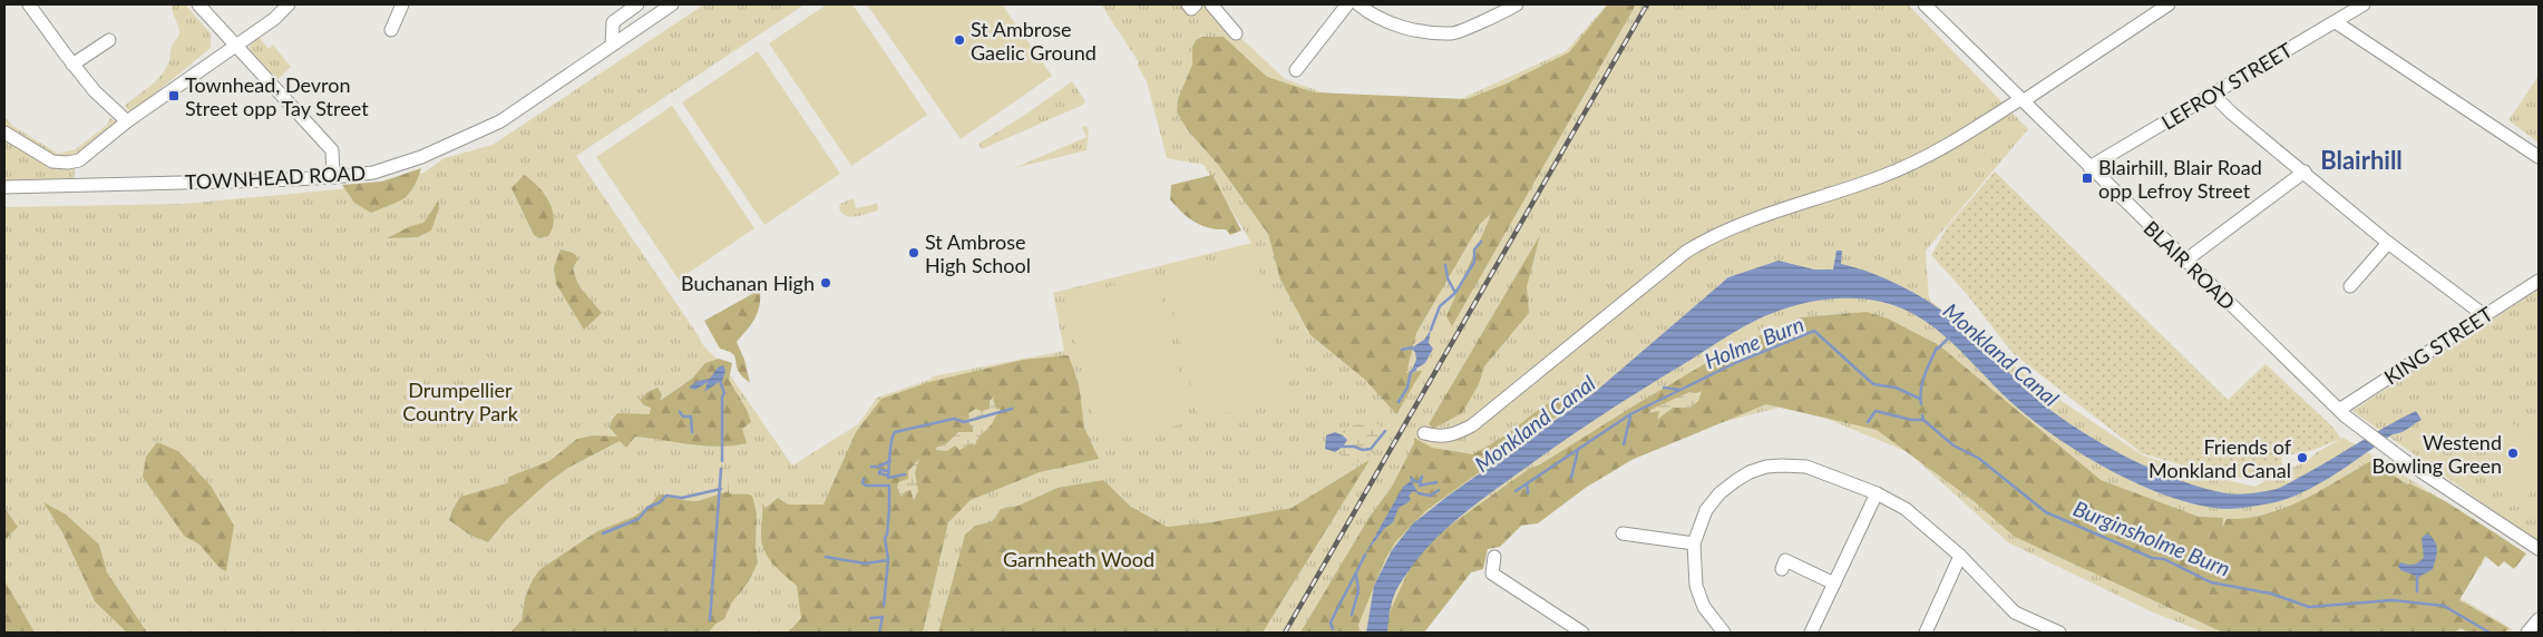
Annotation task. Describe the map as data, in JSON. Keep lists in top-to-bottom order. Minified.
{"streets":{"street":["LEFROY STREET","TOWNHEAD ROAD","BLAIR ROAD","KING STREET"]},"crossings":[["LEFROY STREET","BLAIR ROAD"],["BLAIR ROAD","KING STREET"]],"districts":["Blairhill"],"water":["Holme Burn","Monkland Canal","Burginsholme Burn"],"parks":["Drumpellier Country Park","Garnheath Wood"],"places":{"other":["St Ambrose Gaelic Ground","St Ambrose High School","Buchanan High","Westend Bowling Green","Friends of Monkland Canal"],"transit":["Townhead, Devron Street opp Tay Street","Blairhill, Blair Road opp Lefroy Street"]}}
